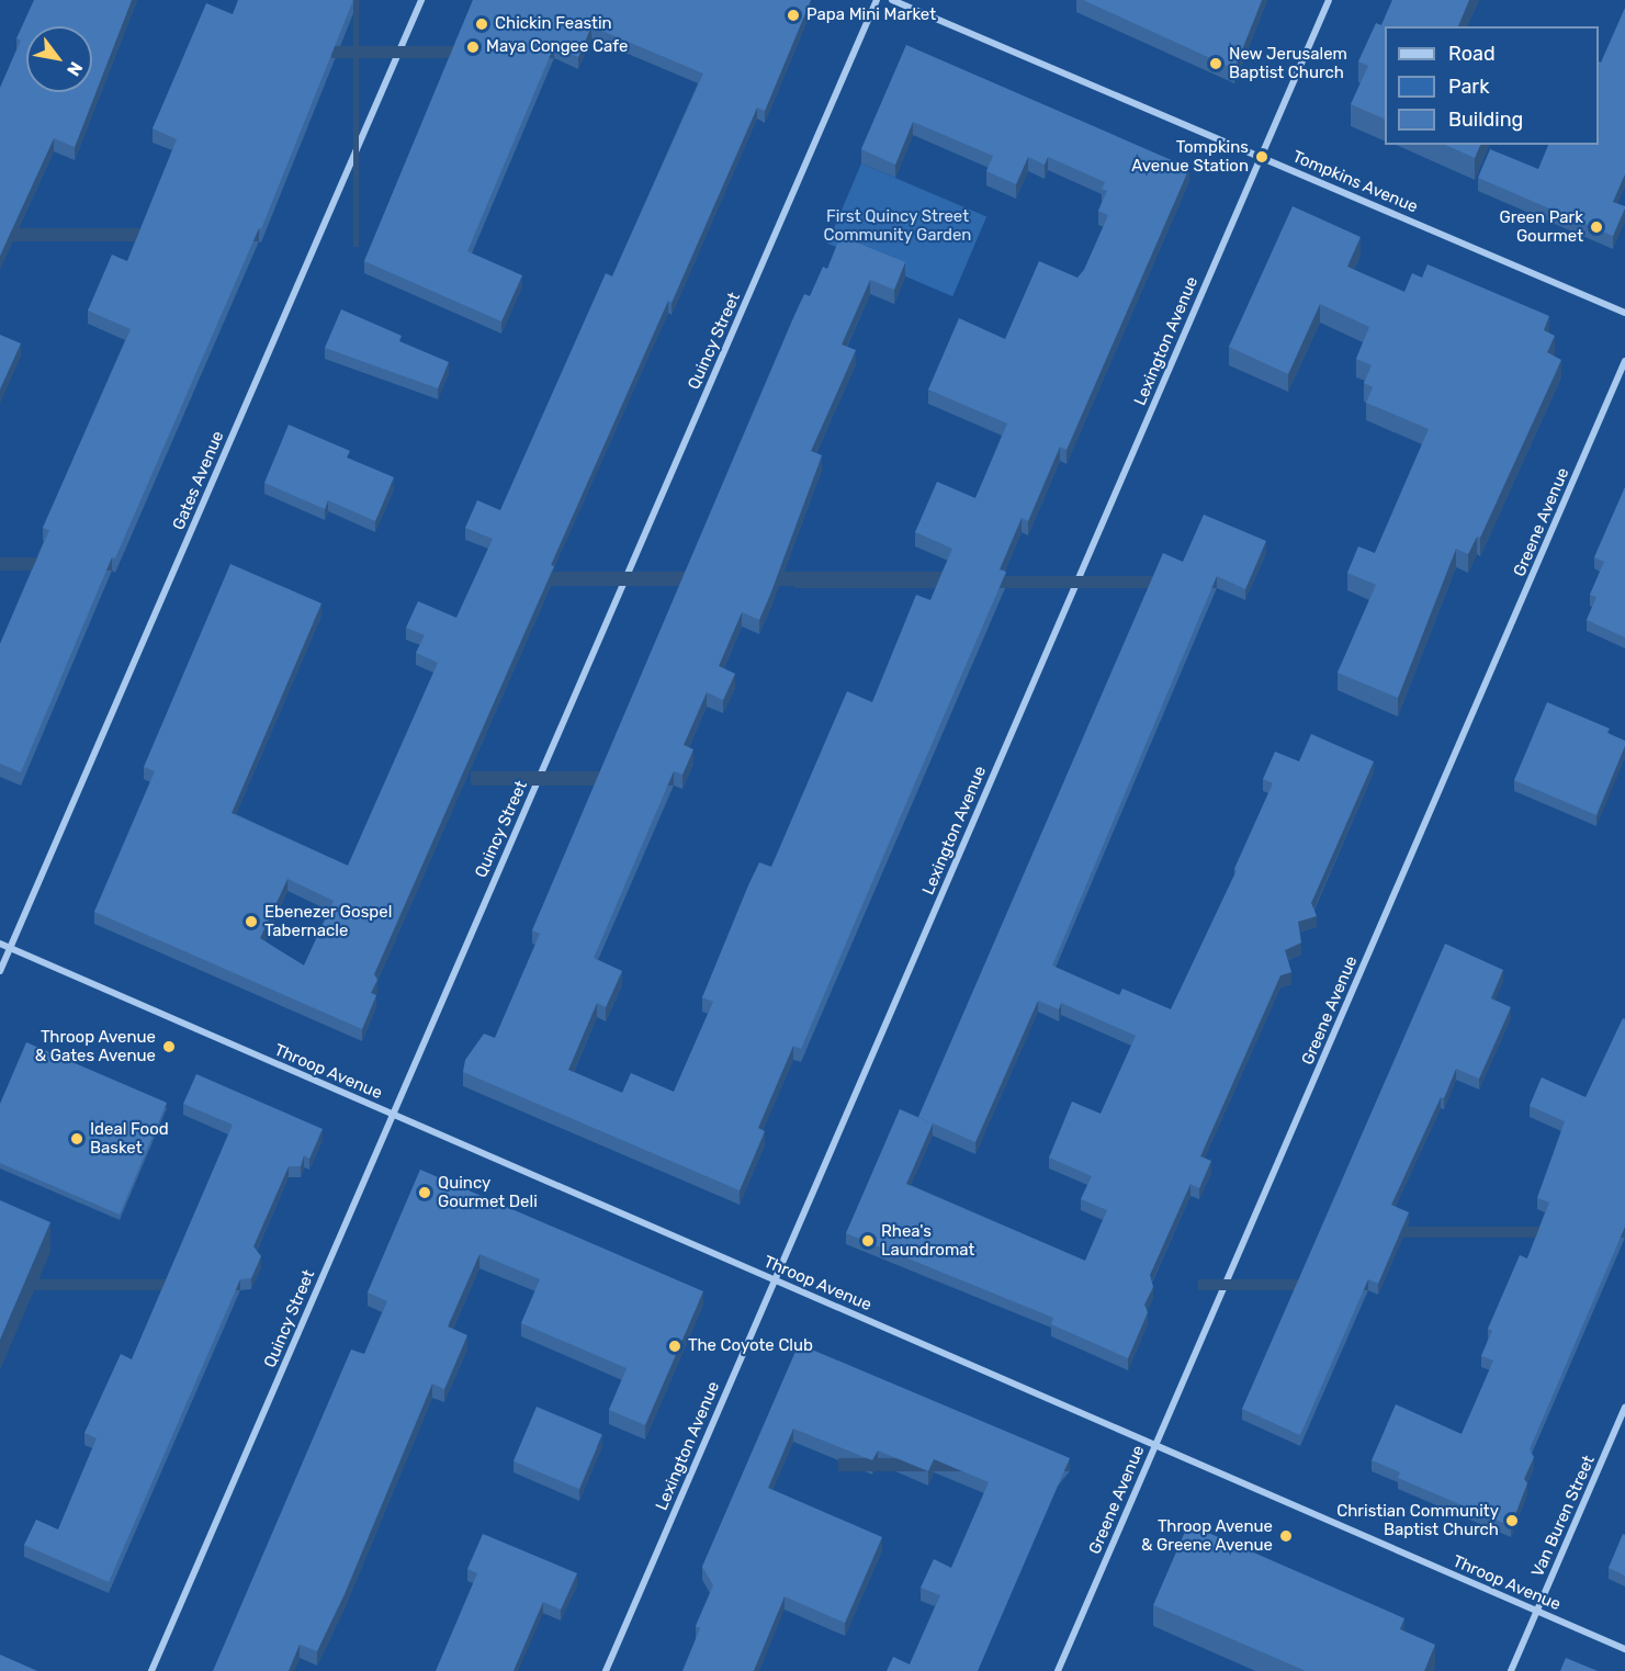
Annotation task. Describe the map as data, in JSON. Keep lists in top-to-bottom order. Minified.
{"streets":{"street":["Tompkins Avenue","Quincy Street","Lexington Avenue","Gates Avenue","Greene Avenue","Throop Avenue","Van Buren Street"]},"crossings":[["Tompkins Avenue","Lexington Avenue"],["Quincy Street","Throop Avenue"],["Lexington Avenue","Throop Avenue"],["Gates Avenue","Throop Avenue"],["Greene Avenue","Throop Avenue"],["Throop Avenue","Van Buren Street"]],"parks":["First Quincy Street Community Garden"],"places":["Papa Mini Market","Chickin Feastin","Maya Congee Cafe","New Jerusalem Baptist Church","Tompkins Avenue Station","Green Park Gourmet","Ebenezer Gospel Tabernacle","Throop Avenue & Gates Avenue","Ideal Food Basket","Quincy Gourmet Deli","Rhea's Laundromat","The Coyote Club","Christian Community Baptist Church","Throop Avenue & Greene Avenue"],"legend":["Road","Park","Building"],"north":"bottom right"}
